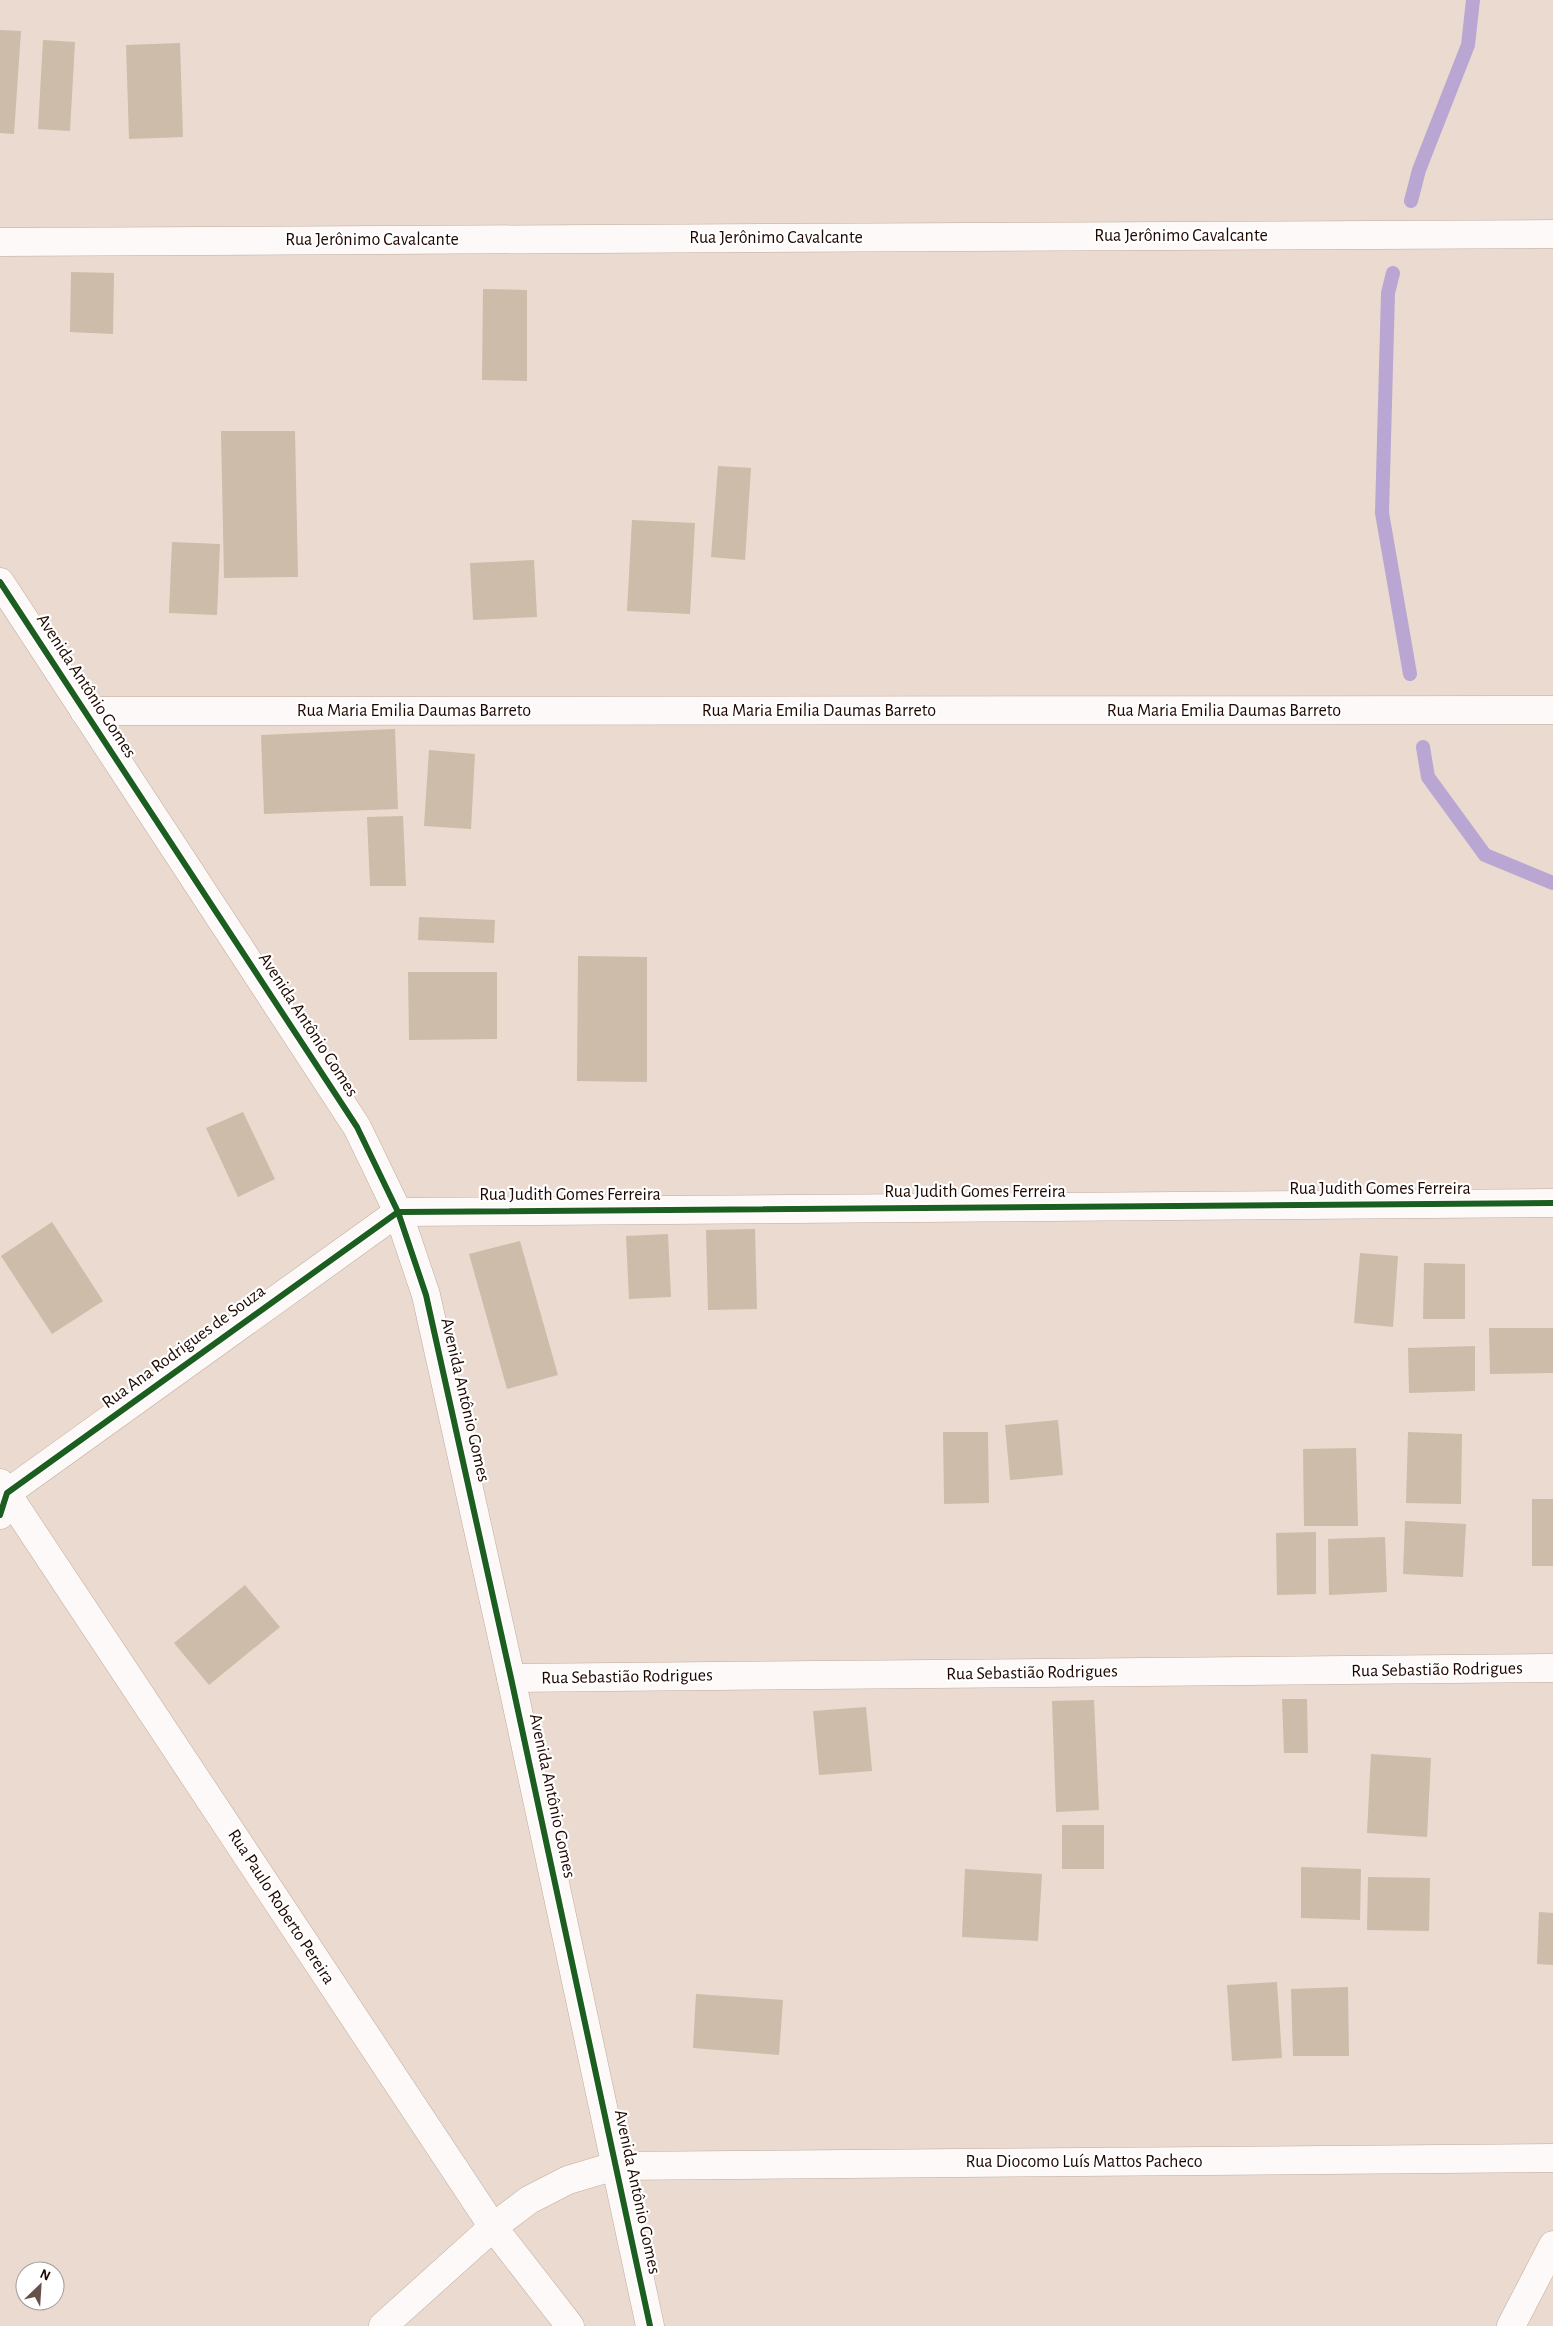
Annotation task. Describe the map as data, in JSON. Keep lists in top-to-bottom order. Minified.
{"streets":{"street":["Rua Jerônimo Cavalcante","Avenida Antônio Gomes","Rua Maria Emilia Daumas Barreto","Rua Judith Gomes Ferreira","Rua Ana Rodrigues de Souza","Rua Sebastião Rodrigues","Rua Paulo Roberto Pereira","Rua Diocomo Luís Mattos Pacheco"]},"crossings":[["Avenida Antônio Gomes","Rua Maria Emilia Daumas Barreto"],["Avenida Antônio Gomes","Rua Judith Gomes Ferreira"],["Avenida Antônio Gomes","Rua Ana Rodrigues de Souza"],["Avenida Antônio Gomes","Rua Sebastião Rodrigues"],["Avenida Antônio Gomes","Rua Diocomo Luís Mattos Pacheco"],["Rua Judith Gomes Ferreira","Rua Ana Rodrigues de Souza"],["Rua Ana Rodrigues de Souza","Rua Paulo Roberto Pereira"],["Rua Paulo Roberto Pereira","Rua Diocomo Luís Mattos Pacheco"]],"north":"top right"}
